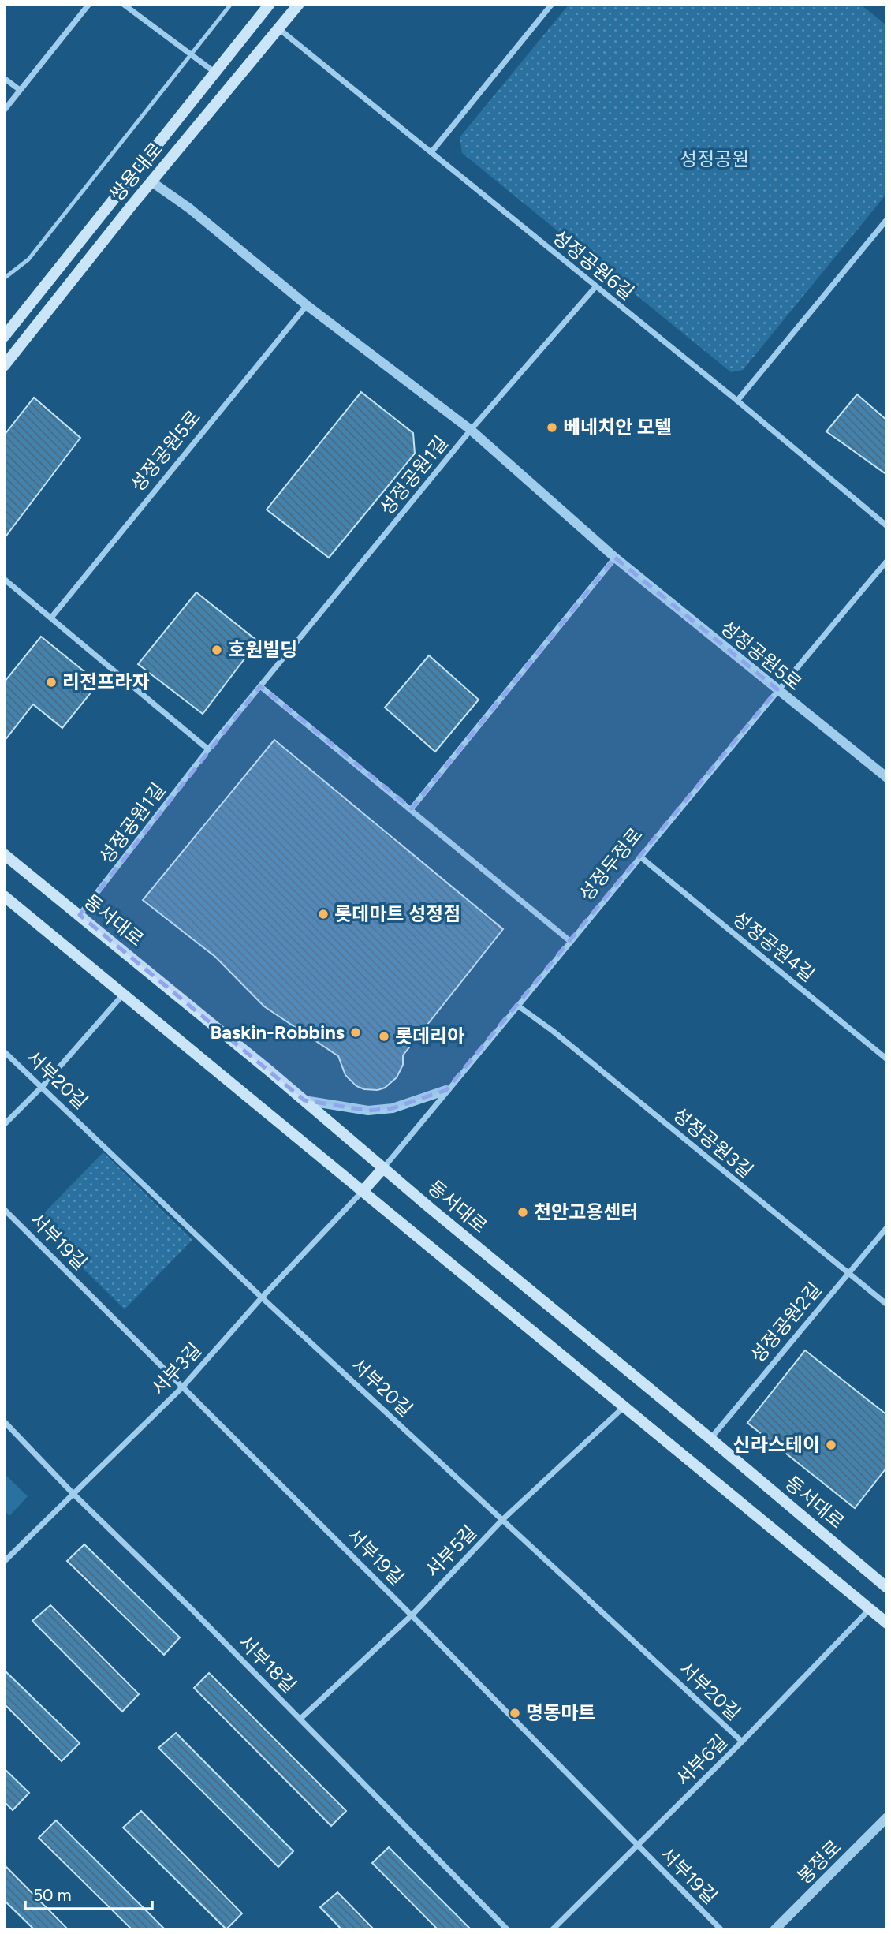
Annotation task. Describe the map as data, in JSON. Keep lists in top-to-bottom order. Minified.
{"streets":{"main road":["쌍용대로","성정두정로","동서대로"],"street":["성정공원6길","성정공원5로","성정공원1길","성정공원4길","서부20길","성정공원3길","서부19길","성정공원2길","서부3길","서부5길","서부18길","서부6길","봉정로"]},"crossings":[["쌍용대로","성정공원6길"],["쌍용대로","성정공원5로"],["성정공원6길","성정공원1길"],["성정공원5로","성정공원1길"],["성정공원5로","성정두정로"],["성정공원1길","동서대로"],["성정두정로","동서대로"],["성정두정로","성정공원4길"],["성정두정로","성정공원3길"],["성정두정로","서부3길"],["동서대로","성정공원2길"],["서부20길","서부3길"],["서부20길","서부5길"],["서부20길","서부6길"],["성정공원3길","성정공원2길"],["서부19길","서부3길"],["서부19길","서부5길"],["서부19길","서부6길"],["서부3길","서부18길"],["서부5길","서부18길"]],"parks":["성정공원"],"places":["베네치안 모텔","호원빌딩","리전프라자","롯데마트 성정점","Baskin-Robbins","롯데리아","천안고용센터","신라스테이","명동마트"],"scale_bar":"50 m"}
